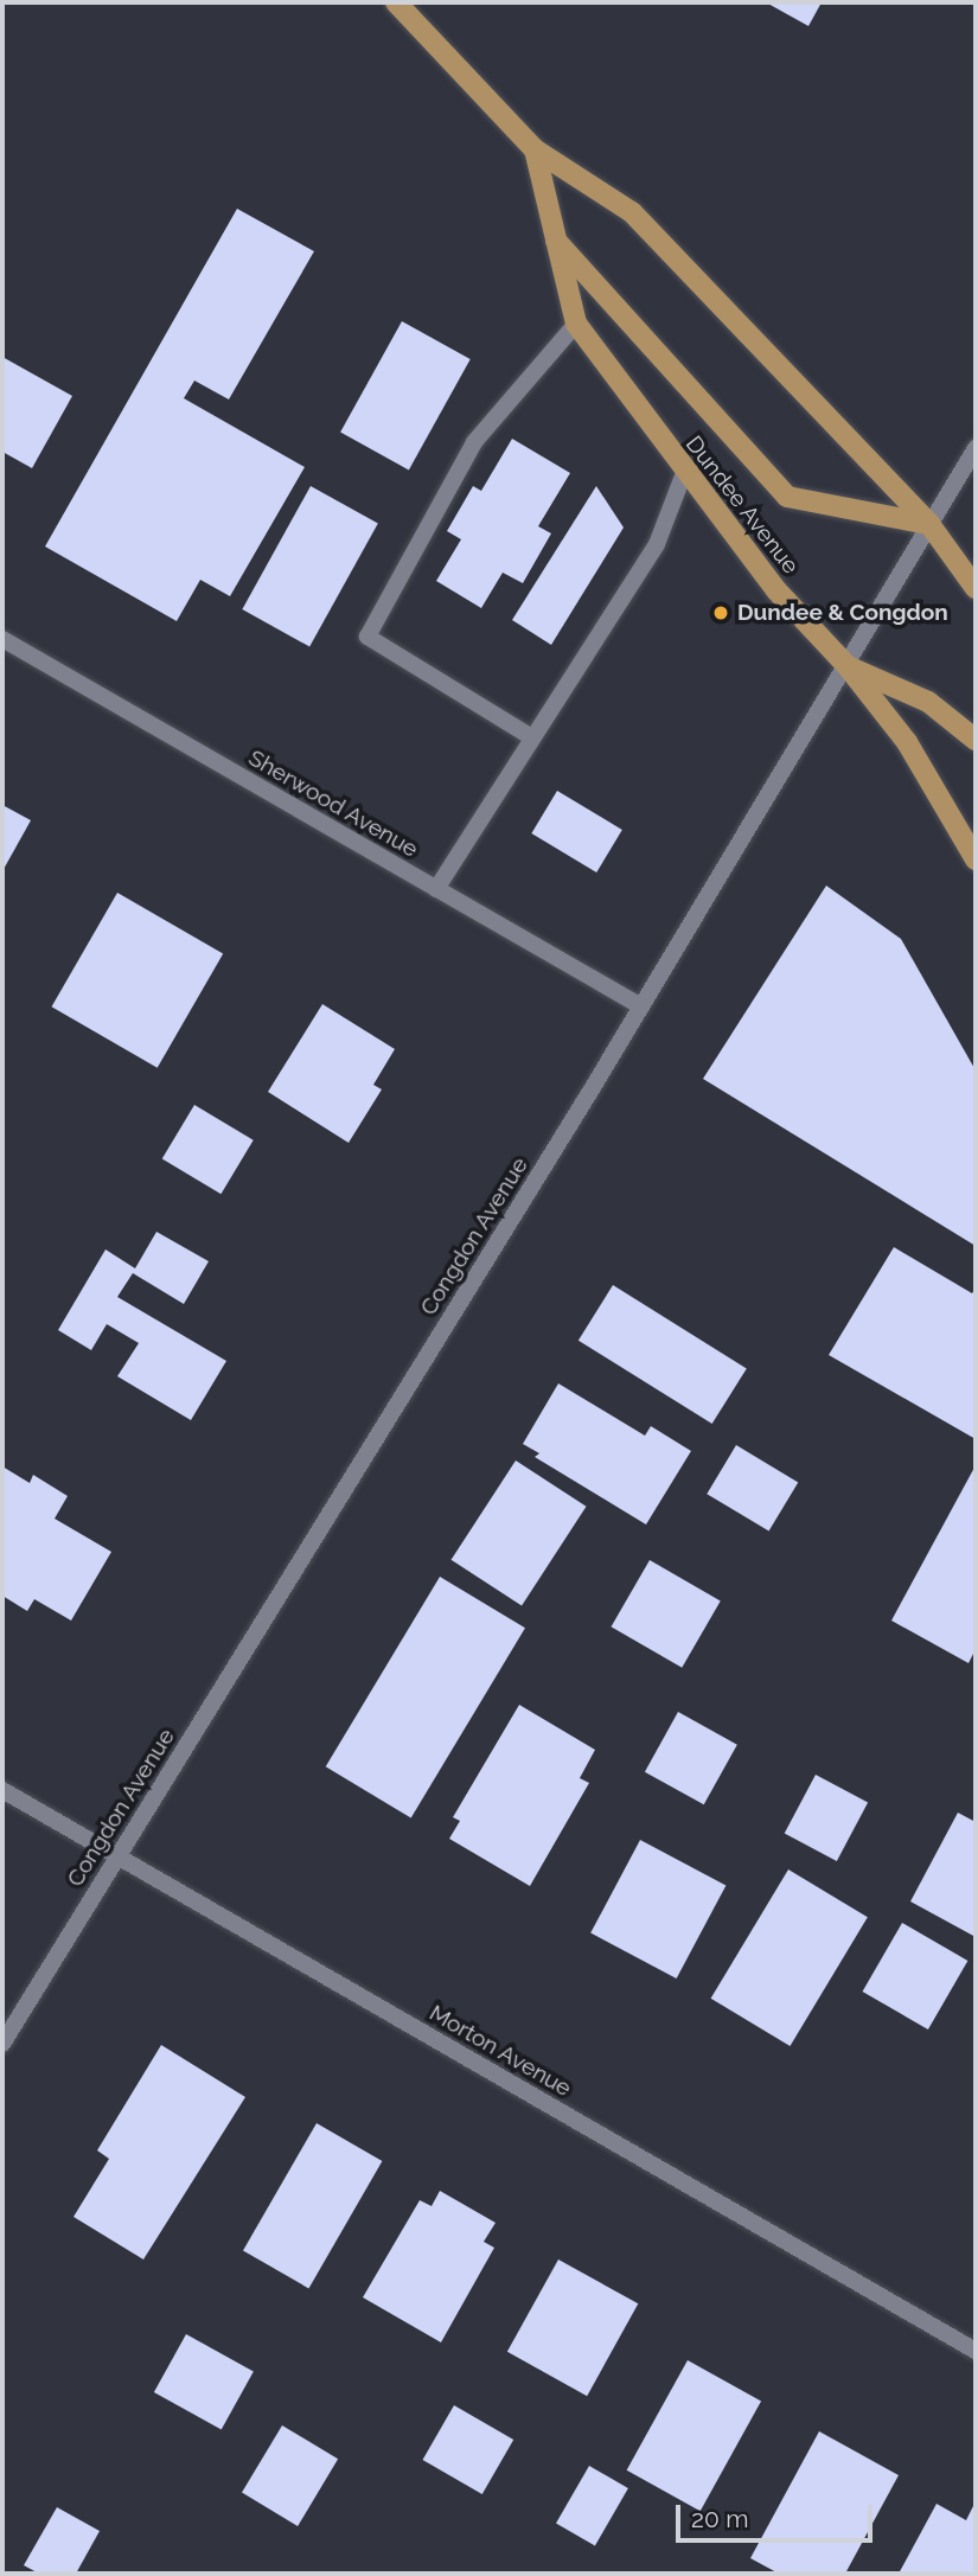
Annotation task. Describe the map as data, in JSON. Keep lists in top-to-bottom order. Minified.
{"streets":{"main road":["Dundee Avenue"],"street":["Sherwood Avenue","Congdon Avenue","Morton Avenue"]},"crossings":[["Dundee Avenue","Congdon Avenue"],["Sherwood Avenue","Congdon Avenue"],["Congdon Avenue","Morton Avenue"]],"places":["Dundee & Congdon"],"scale_bar":"20 m"}
